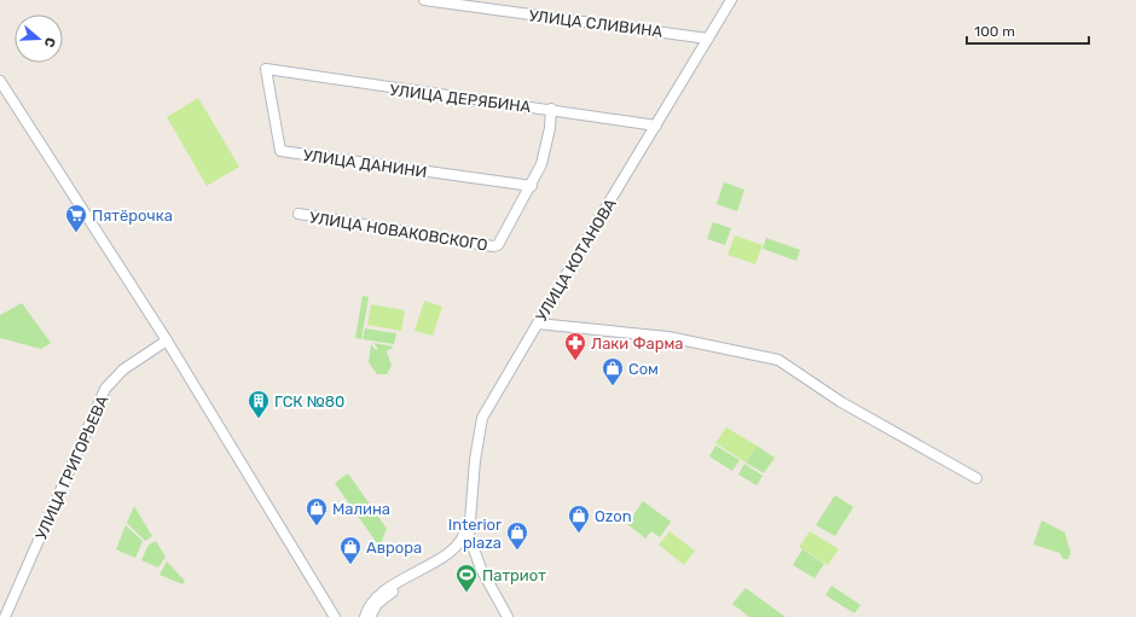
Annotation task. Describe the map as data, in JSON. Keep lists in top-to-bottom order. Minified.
{"streets":{"street":["УЛИЦА СЛИВИНА","УЛИЦА ДЕРЯБИНА","УЛИЦА ДАНИНИ","УЛИЦА НОВАКОВСКОГО","УЛИЦА КОТАНОВА","УЛИЦА ГРИГОРЬЕВА"]},"crossings":[["УЛИЦА СЛИВИНА","УЛИЦА КОТАНОВА"],["УЛИЦА ДЕРЯБИНА","УЛИЦА ДАНИНИ"],["УЛИЦА ДЕРЯБИНА","УЛИЦА КОТАНОВА"],["УЛИЦА ДАНИНИ","УЛИЦА НОВАКОВСКОГО"]],"places":{"supermarket":["Пятёрочка"],"pharmacy":["Лаки Фарма"],"shop":["Сом","Малина","Ozon","Interior plaza","Аврора"],"building":["ГСК №80"],"sports":["Патриот"]},"scale_bar":"100 m","north":"right"}
